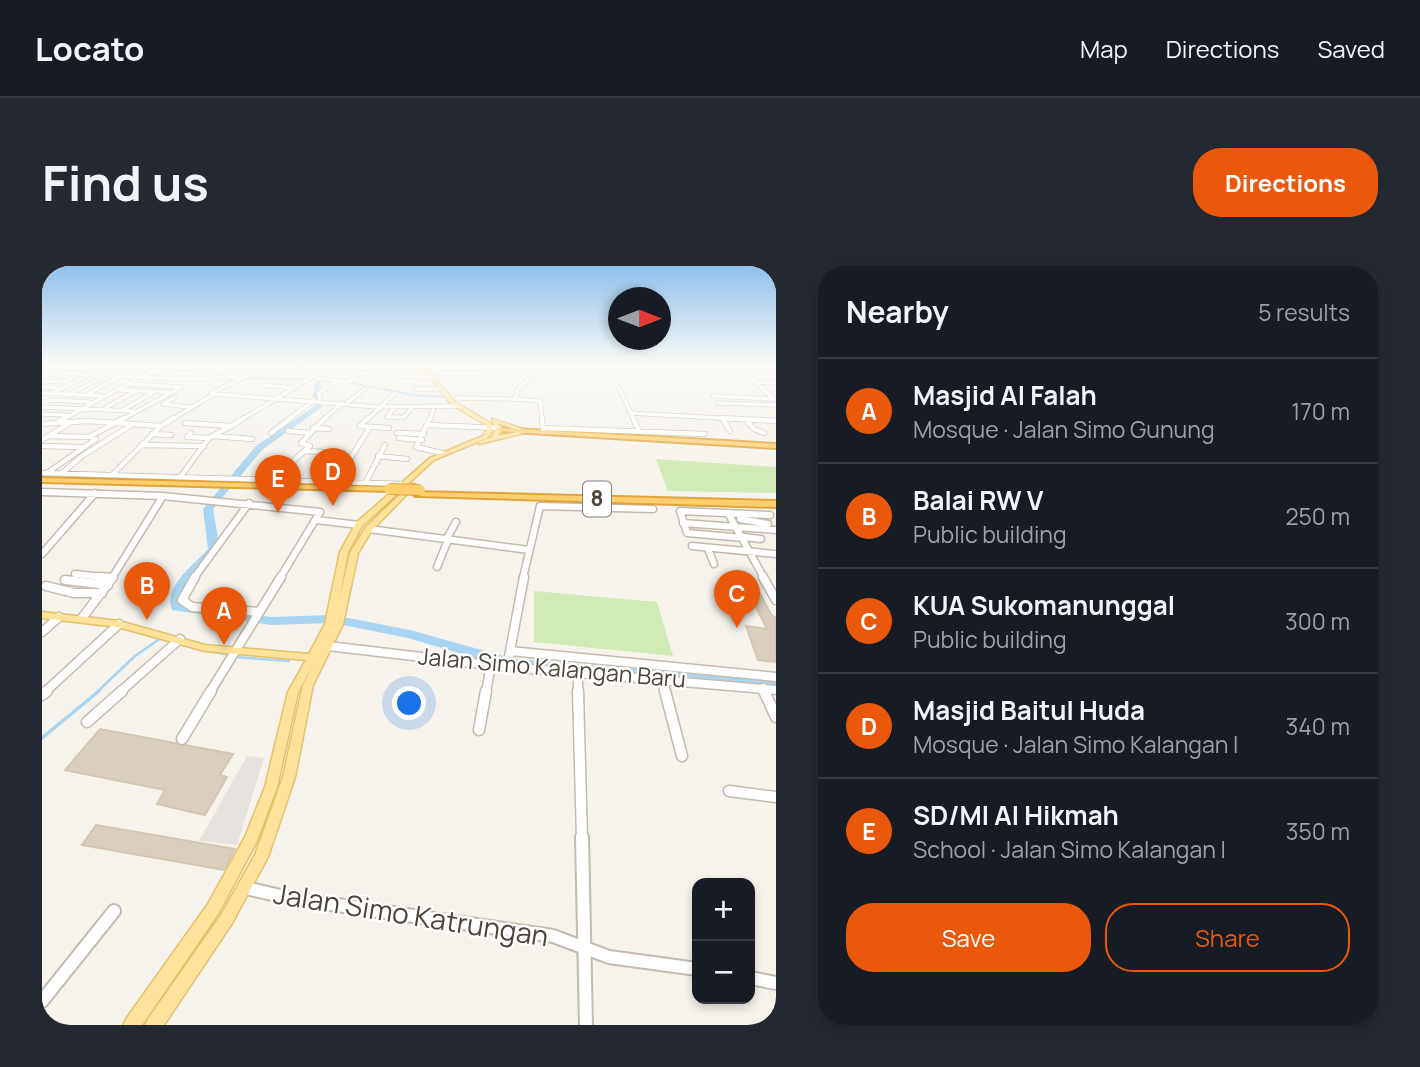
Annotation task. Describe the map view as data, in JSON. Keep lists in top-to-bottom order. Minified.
{"streets":{"highway":["8"],"street":["Jalan Simo Kalangan Baru","Jalan Simo Katrungan"]},"north":"right","page":{"header":"Locato","nav":["Map","Directions","Saved"],"buttons":["Directions",["Save","Share"]],"title":"Find us","heading":["Nearby","5 results"],"list":[{"mark":"A","name":"Masjid Al Falah","note":"Mosque · Jalan Simo Gunung","value":"170 m"},{"mark":"B","name":"Balai RW V","note":"Public building","value":"250 m"},{"mark":"C","name":"KUA Sukomanunggal","note":"Public building","value":"300 m"},{"mark":"D","name":"Masjid Baitul Huda","note":"Mosque · Jalan Simo Kalangan I","value":"340 m"},{"mark":"E","name":"SD/MI Al Hikmah","note":"School · Jalan Simo Kalangan I","value":"350 m"}],"pins":["D","E","B","C","A"],"map_buttons":["+","−"]}}
